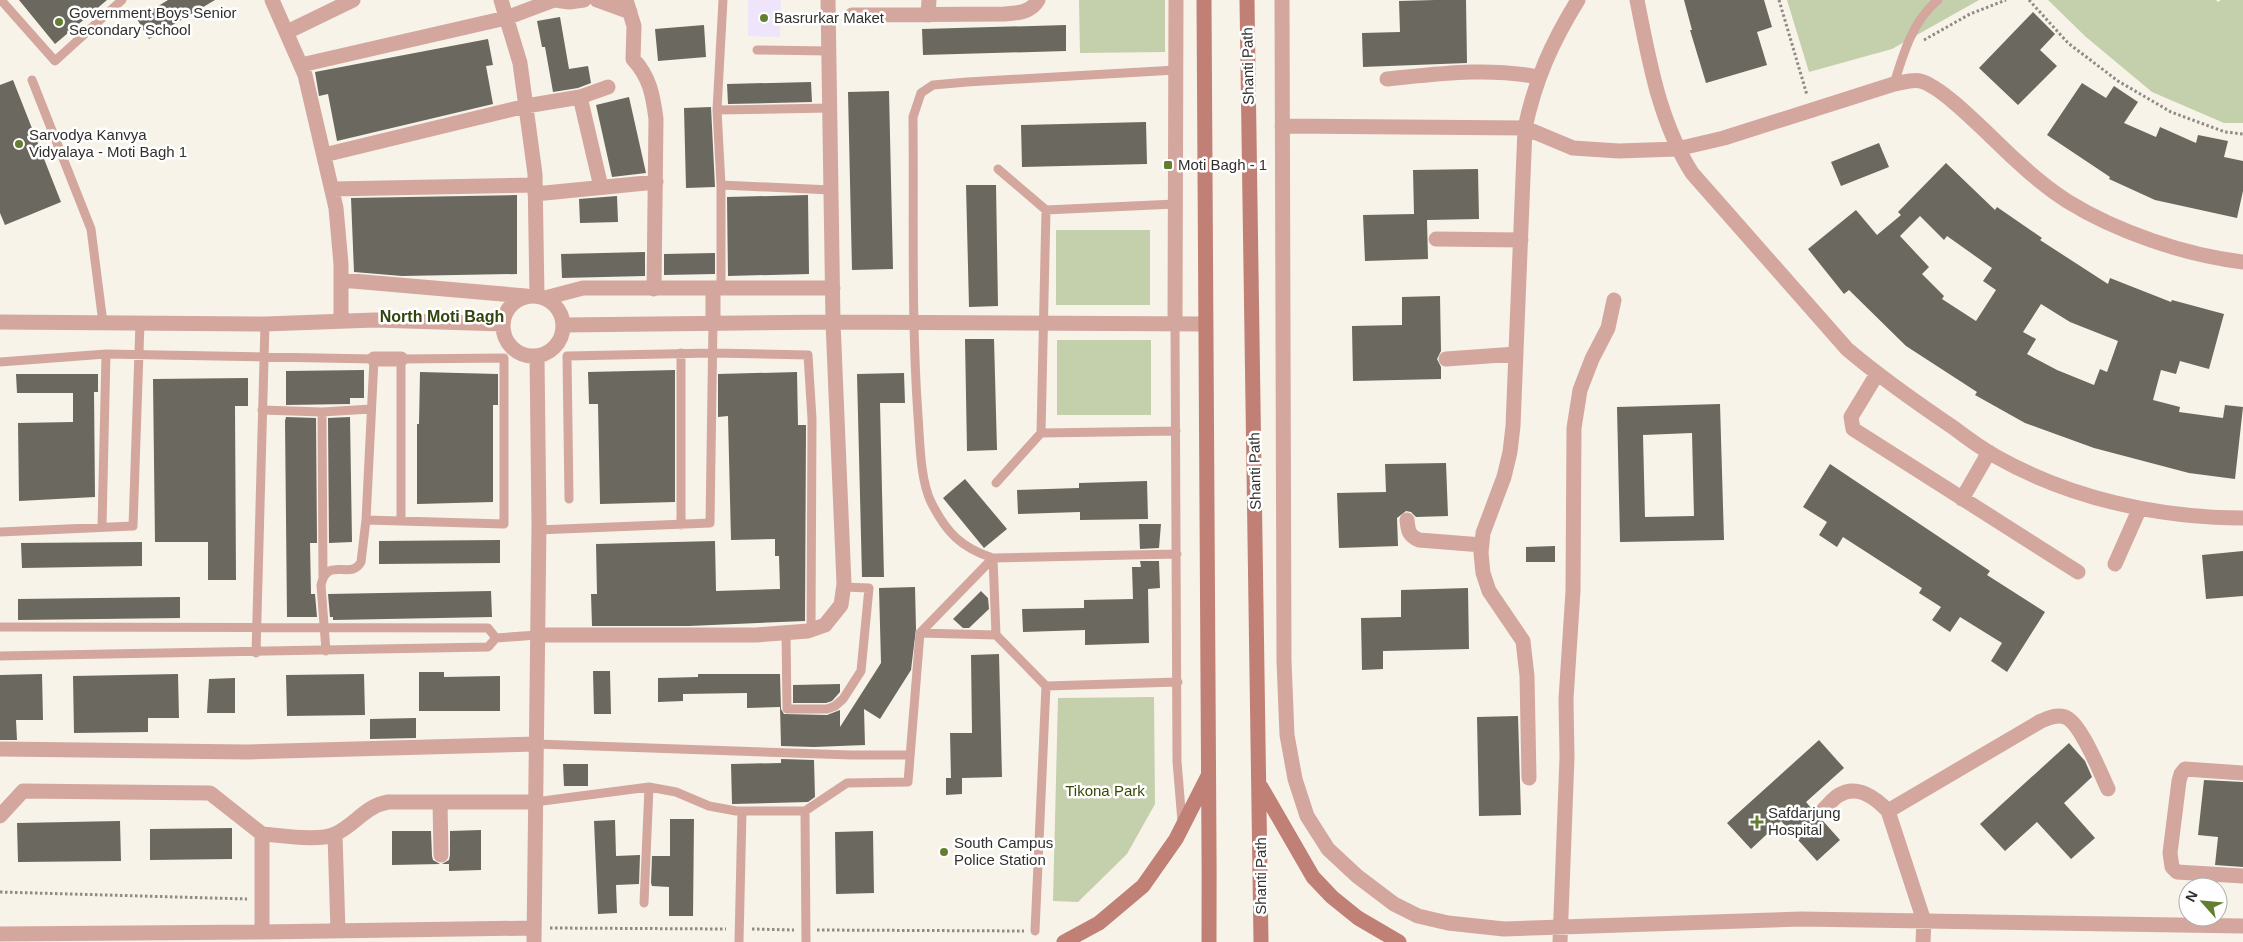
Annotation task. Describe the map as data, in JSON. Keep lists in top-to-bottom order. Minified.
{"streets":{"main road":["Shanti Path"]},"districts":["North Moti Bagh"],"parks":["Tikona Park"],"places":{"other":["Basrurkar Maket","Government Boys Senior Secondary School","Sarvodya Kanvya Vidyalaya - Moti Bagh 1","South Campus Police Station"],"transit":["Moti Bagh - 1"],"health":["Safdarjung Hospital"]},"north":"top left"}
